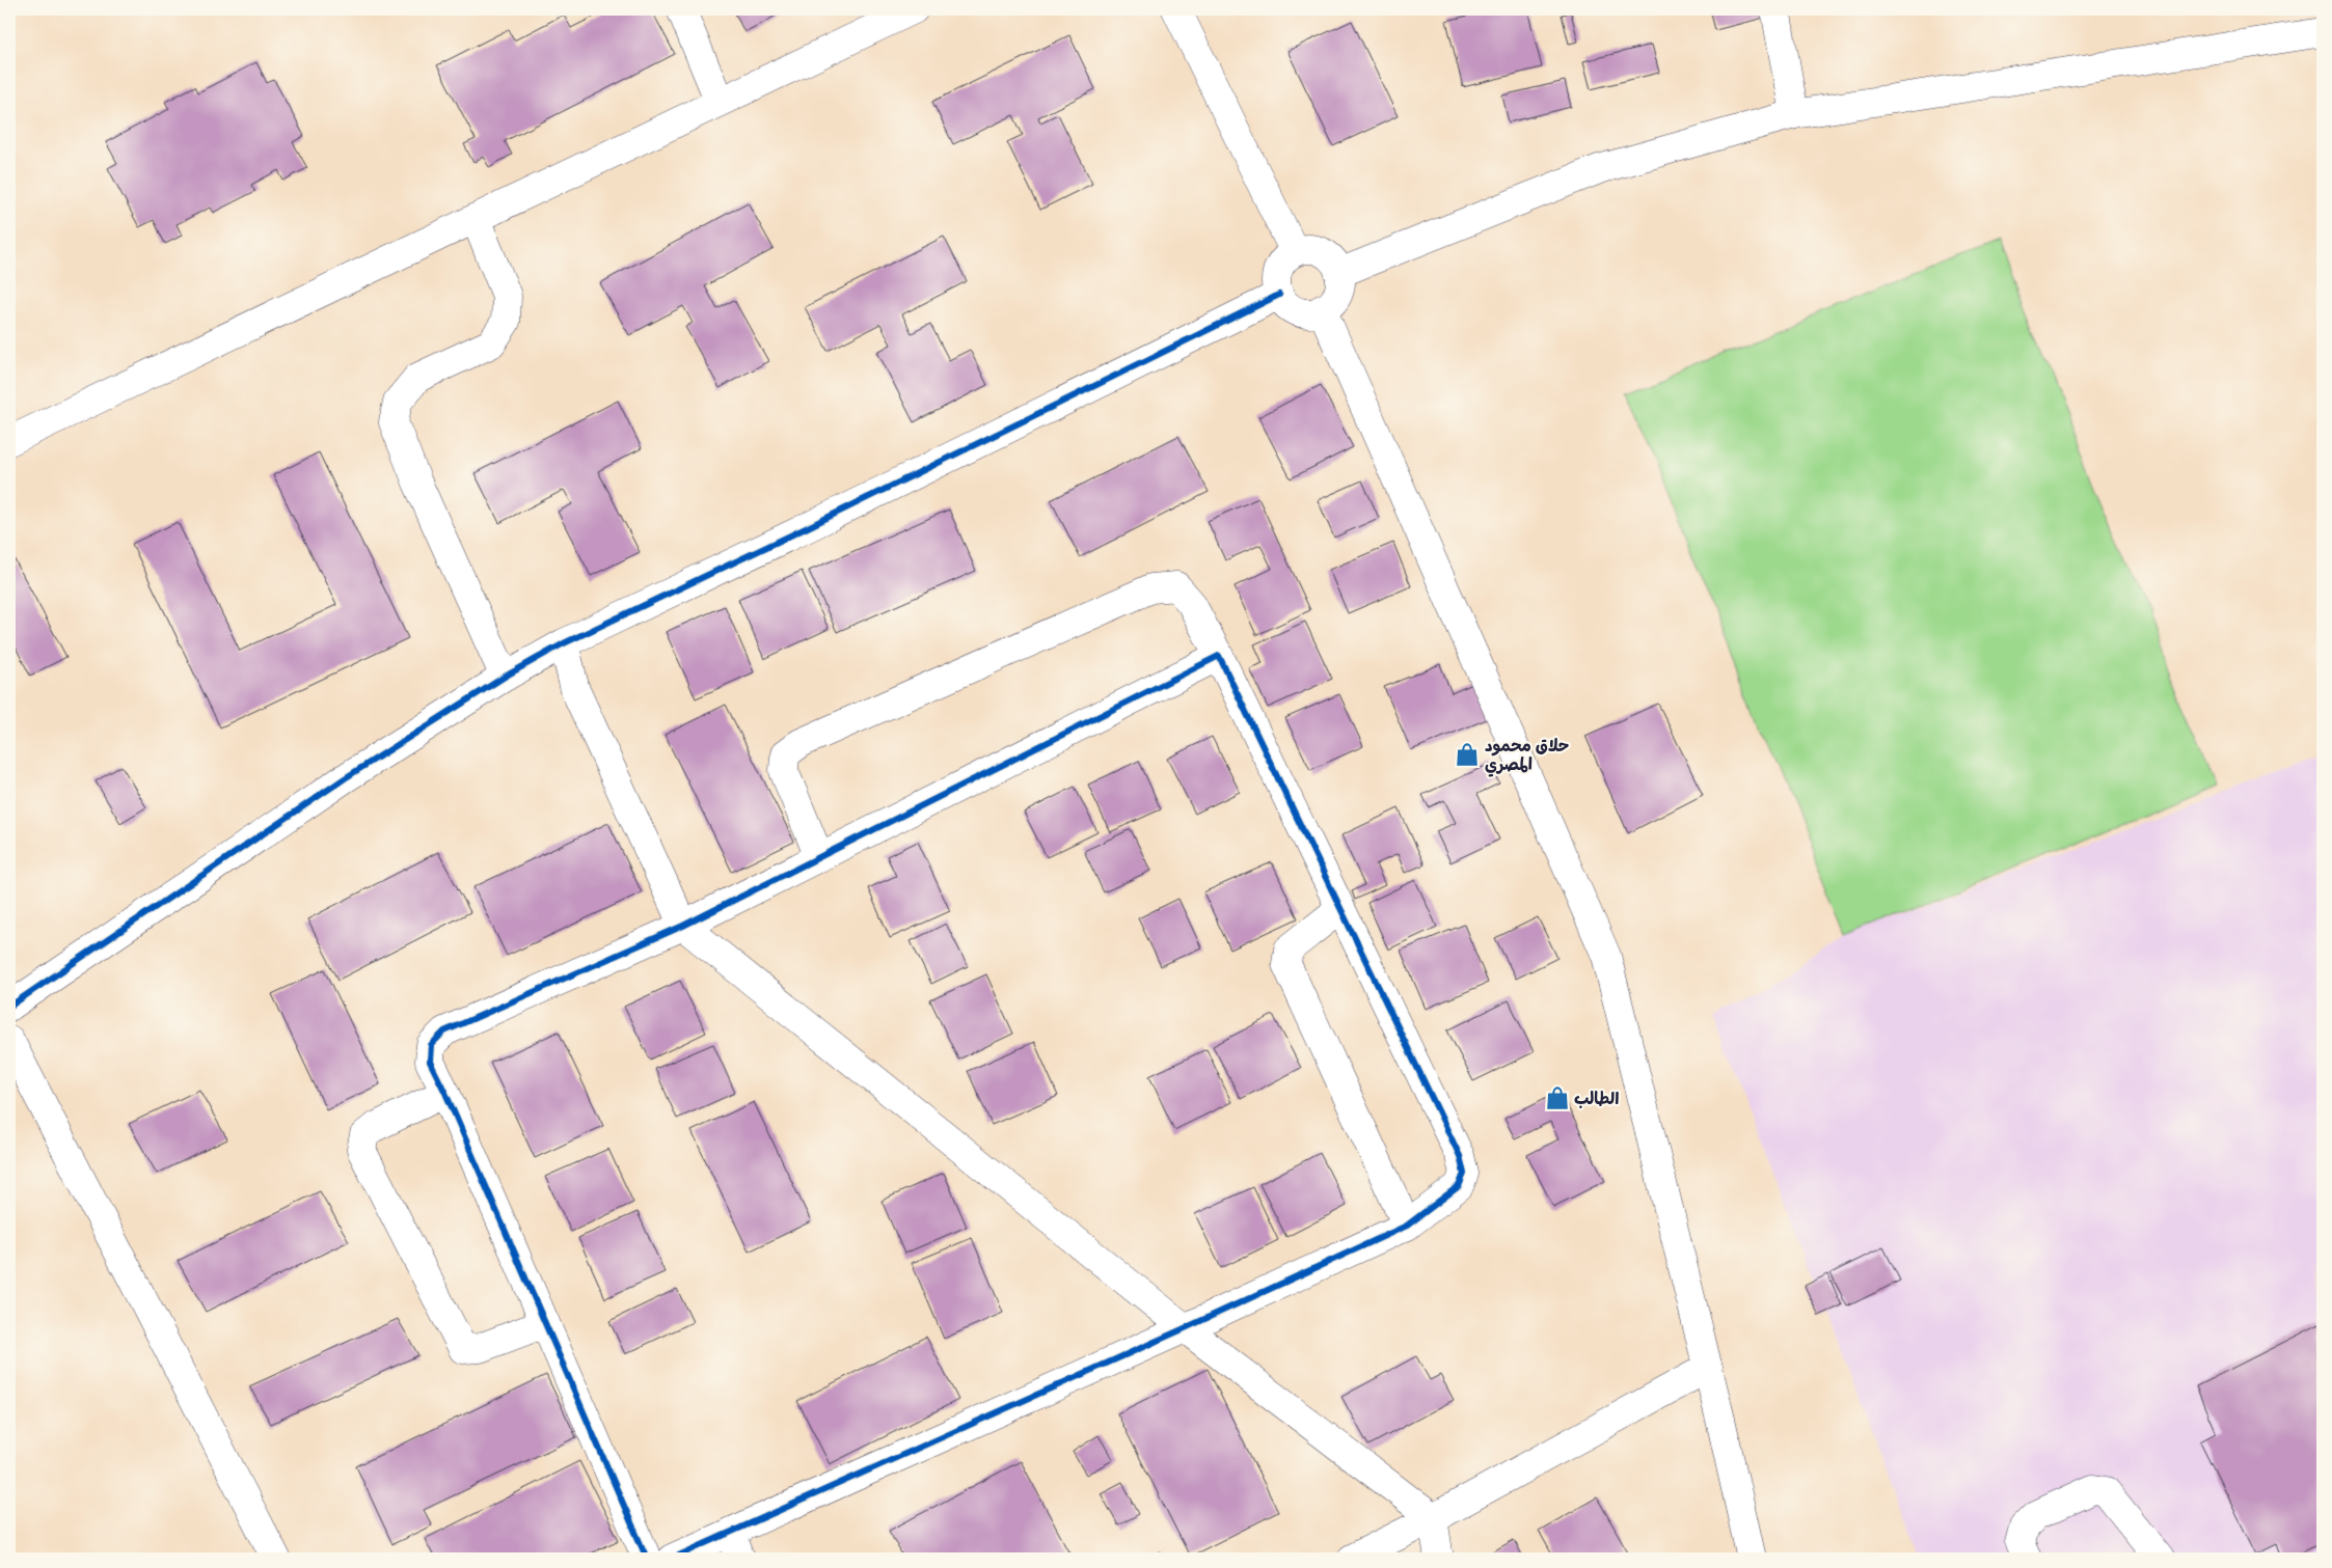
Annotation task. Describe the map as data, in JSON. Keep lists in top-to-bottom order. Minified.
{"places":{"shop":["حلاق محمود المصري","الطالب"]}}
